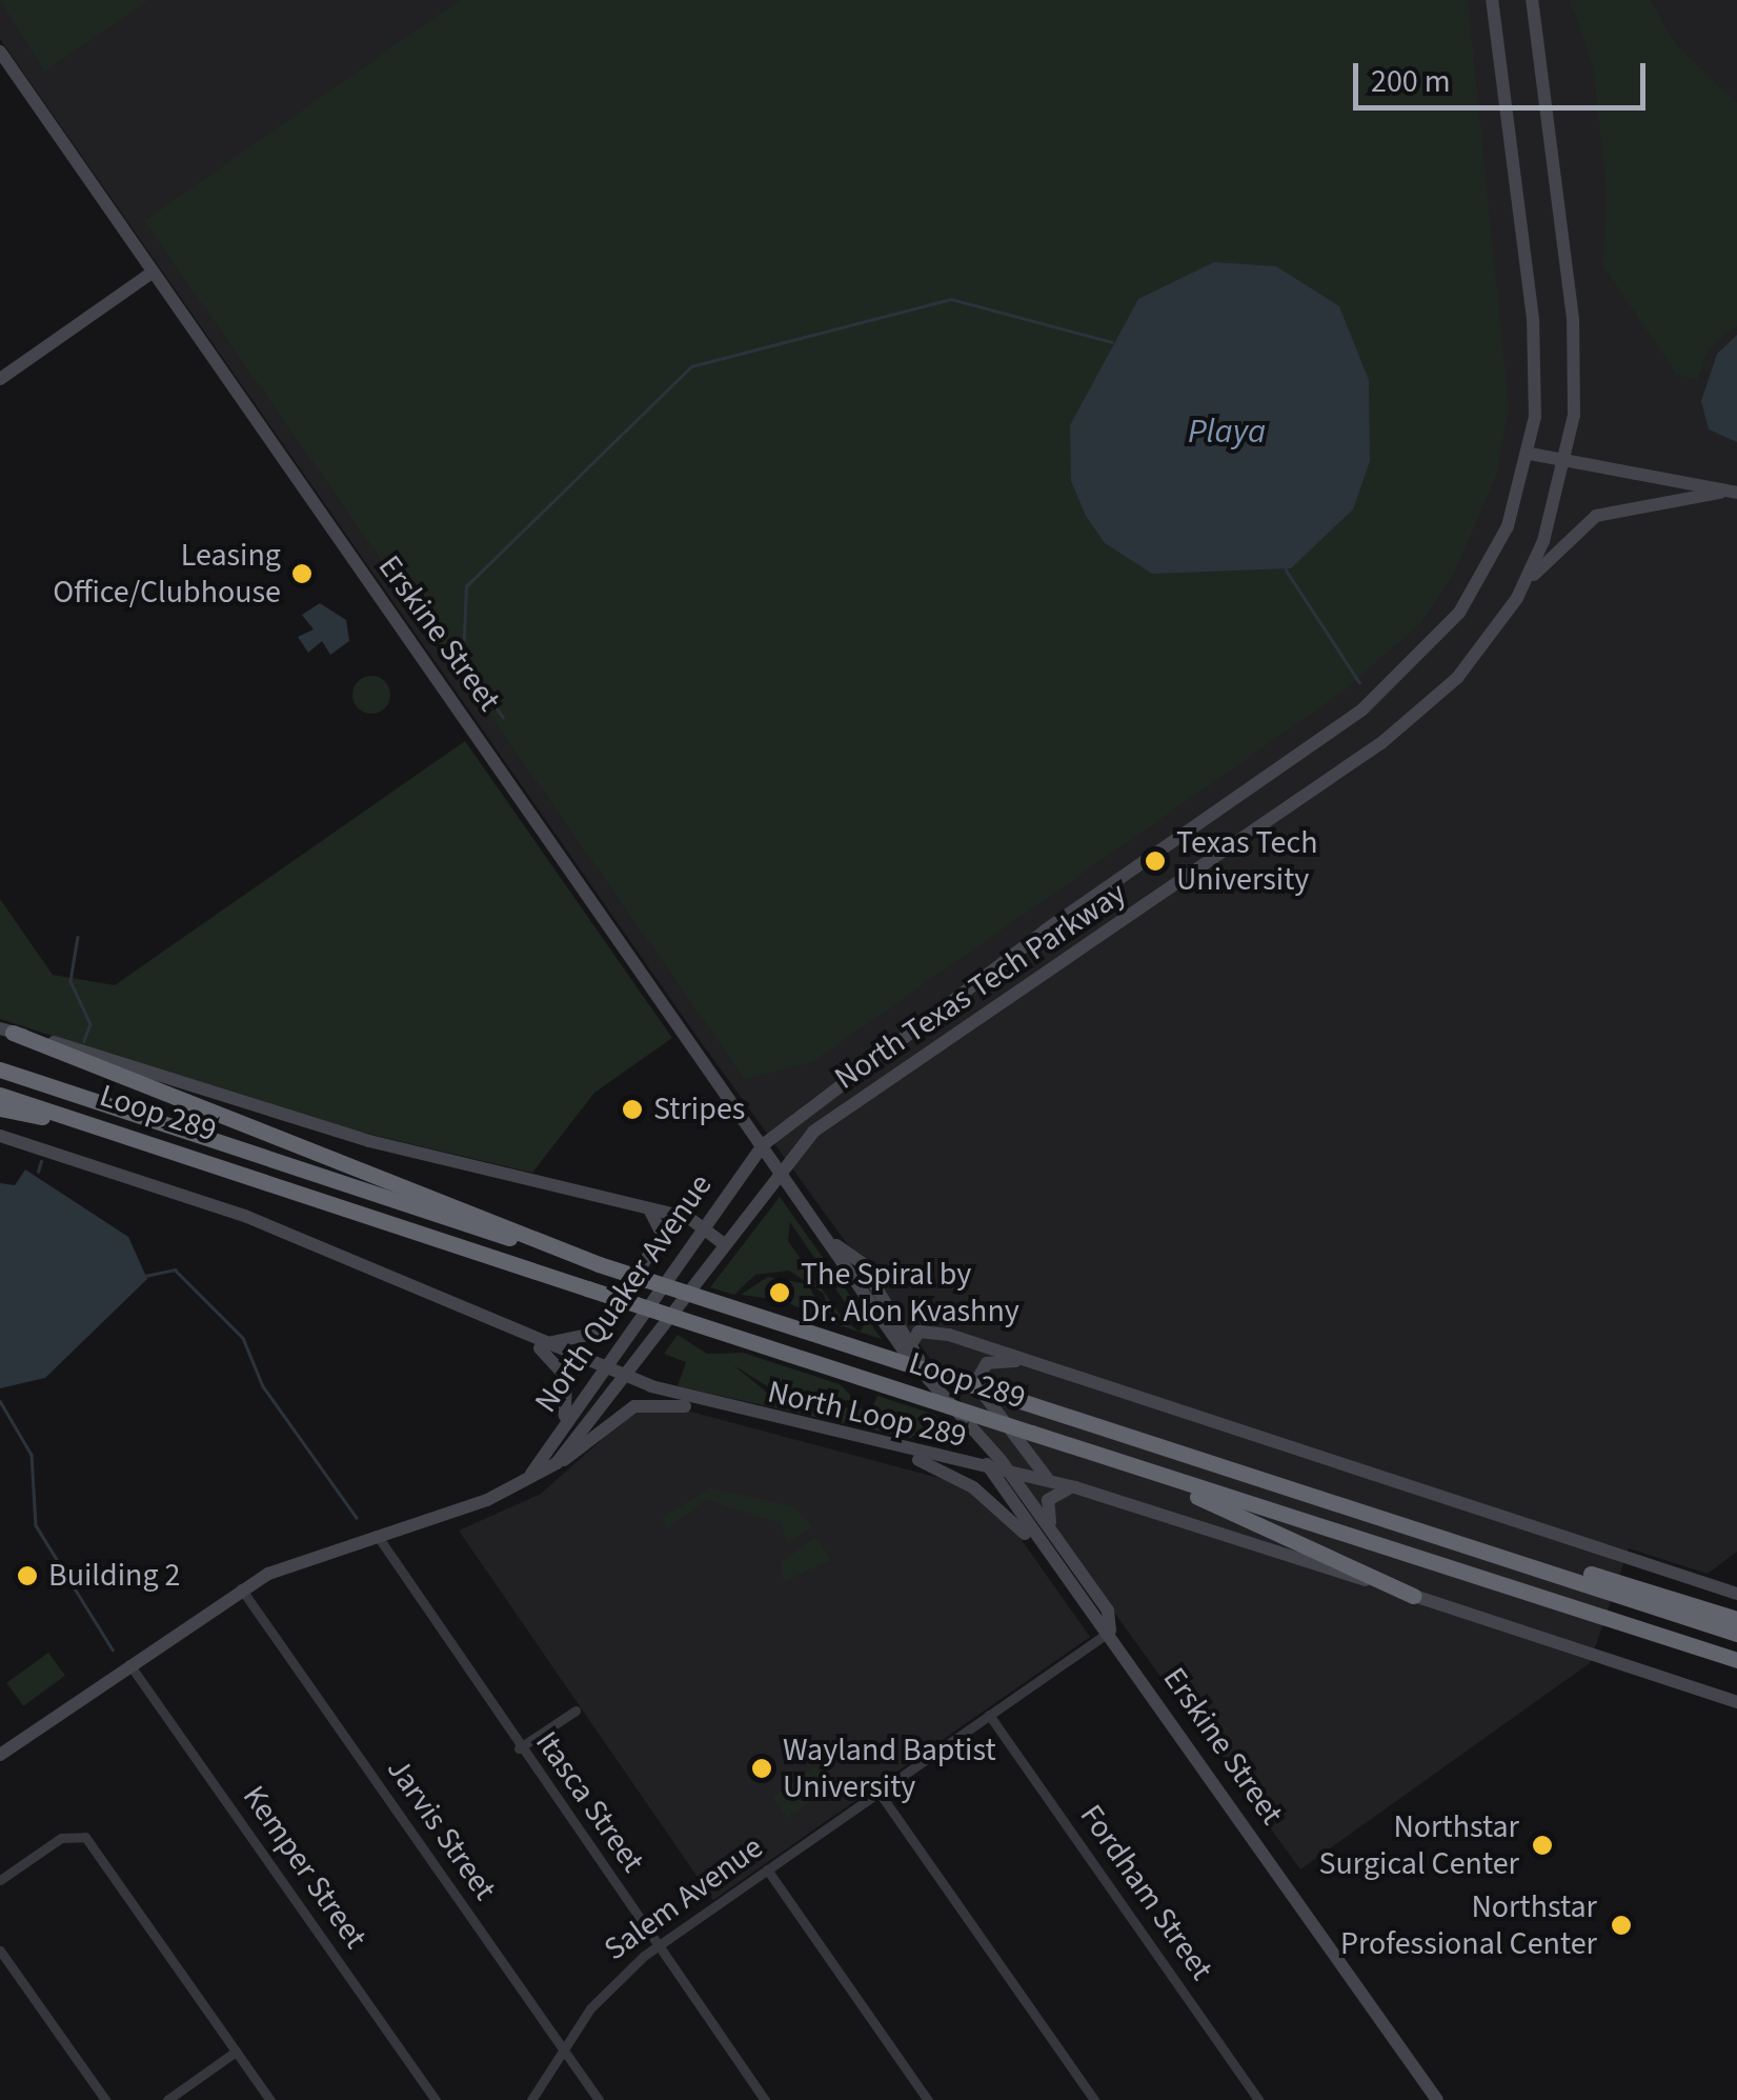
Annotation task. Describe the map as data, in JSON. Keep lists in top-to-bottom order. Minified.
{"streets":{"highway":["Loop 289"],"main road":["Erskine Street","North Texas Tech Parkway","North Quaker Avenue","North Loop 289"],"street":["Itasca Street","Jarvis Street","Kemper Street","Fordham Street","Salem Avenue"]},"crossings":[["Erskine Street","North Texas Tech Parkway"],["Erskine Street","North Quaker Avenue"],["Erskine Street","North Loop 289"],["Erskine Street","Salem Avenue"],["North Texas Tech Parkway","North Quaker Avenue"],["North Quaker Avenue","North Loop 289"],["North Quaker Avenue","Itasca Street"],["North Quaker Avenue","Jarvis Street"],["North Quaker Avenue","Kemper Street"],["Itasca Street","Salem Avenue"],["Jarvis Street","Salem Avenue"],["Fordham Street","Salem Avenue"]],"water":["Playa"],"places":["Leasing Office/Clubhouse","Texas Tech University","Stripes","The Spiral by Dr. Alon Kvashny","Building 2","Wayland Baptist University","Northstar Surgical Center","Northstar Professional Center"],"scale_bar":"200 m"}
